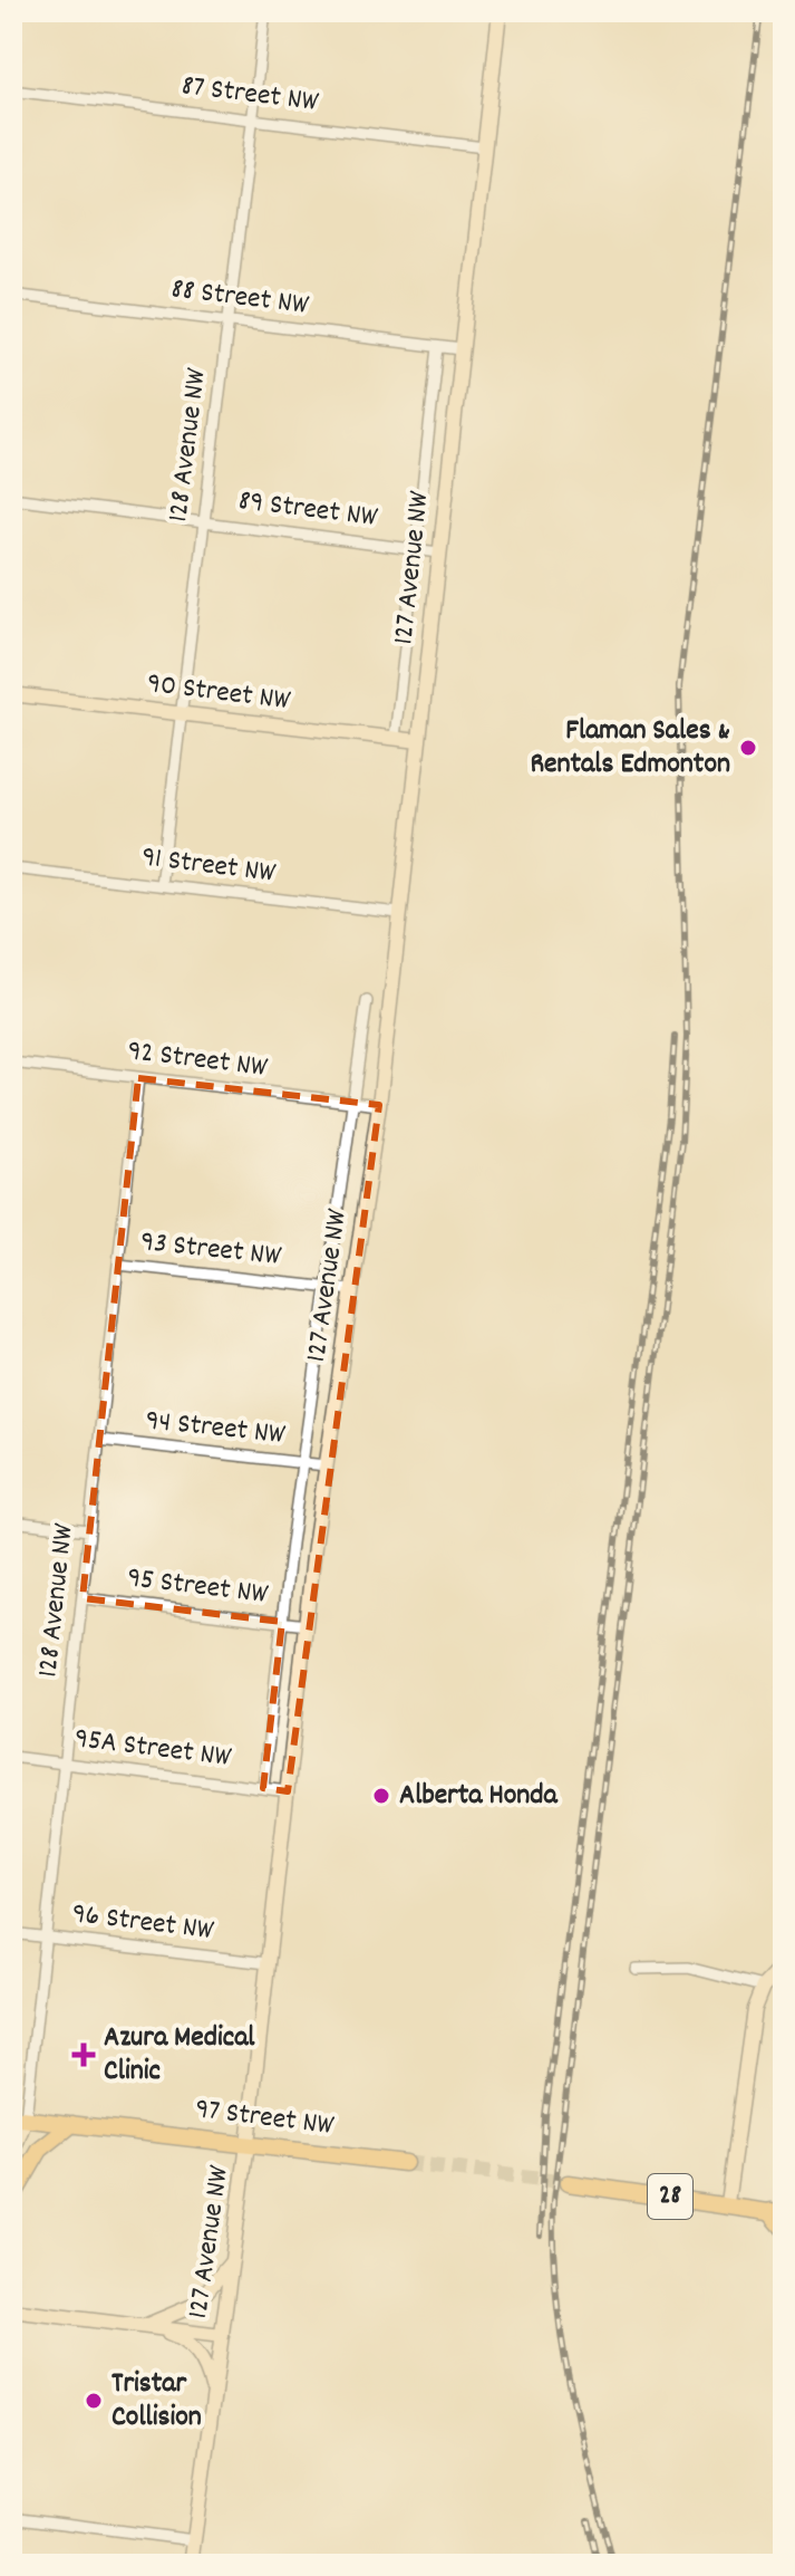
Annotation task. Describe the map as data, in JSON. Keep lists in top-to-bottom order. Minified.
{"streets":{"main road":["128 Avenue NW","127 Avenue NW","90 Street NW","97 Street NW","28"],"street":["87 Street NW","88 Street NW","89 Street NW","91 Street NW","92 Street NW","93 Street NW","94 Street NW","95 Street NW","95A Street NW","96 Street NW"]},"crossings":[["87 Street NW","128 Avenue NW"],["87 Street NW","127 Avenue NW"],["88 Street NW","128 Avenue NW"],["88 Street NW","127 Avenue NW"],["128 Avenue NW","89 Street NW"],["128 Avenue NW","90 Street NW"],["128 Avenue NW","91 Street NW"],["128 Avenue NW","92 Street NW"],["128 Avenue NW","93 Street NW"],["128 Avenue NW","94 Street NW"],["128 Avenue NW","95 Street NW"],["128 Avenue NW","95A Street NW"],["128 Avenue NW","96 Street NW"],["128 Avenue NW","97 Street NW"],["89 Street NW","127 Avenue NW"],["127 Avenue NW","90 Street NW"],["127 Avenue NW","91 Street NW"],["127 Avenue NW","92 Street NW"],["127 Avenue NW","93 Street NW"],["127 Avenue NW","94 Street NW"],["127 Avenue NW","95 Street NW"],["127 Avenue NW","95A Street NW"],["127 Avenue NW","96 Street NW"],["127 Avenue NW","97 Street NW"]],"places":{"other":["Flaman Sales & Rentals Edmonton","Alberta Honda","Tristar Collision"],"health":["Azura Medical Clinic"]}}
